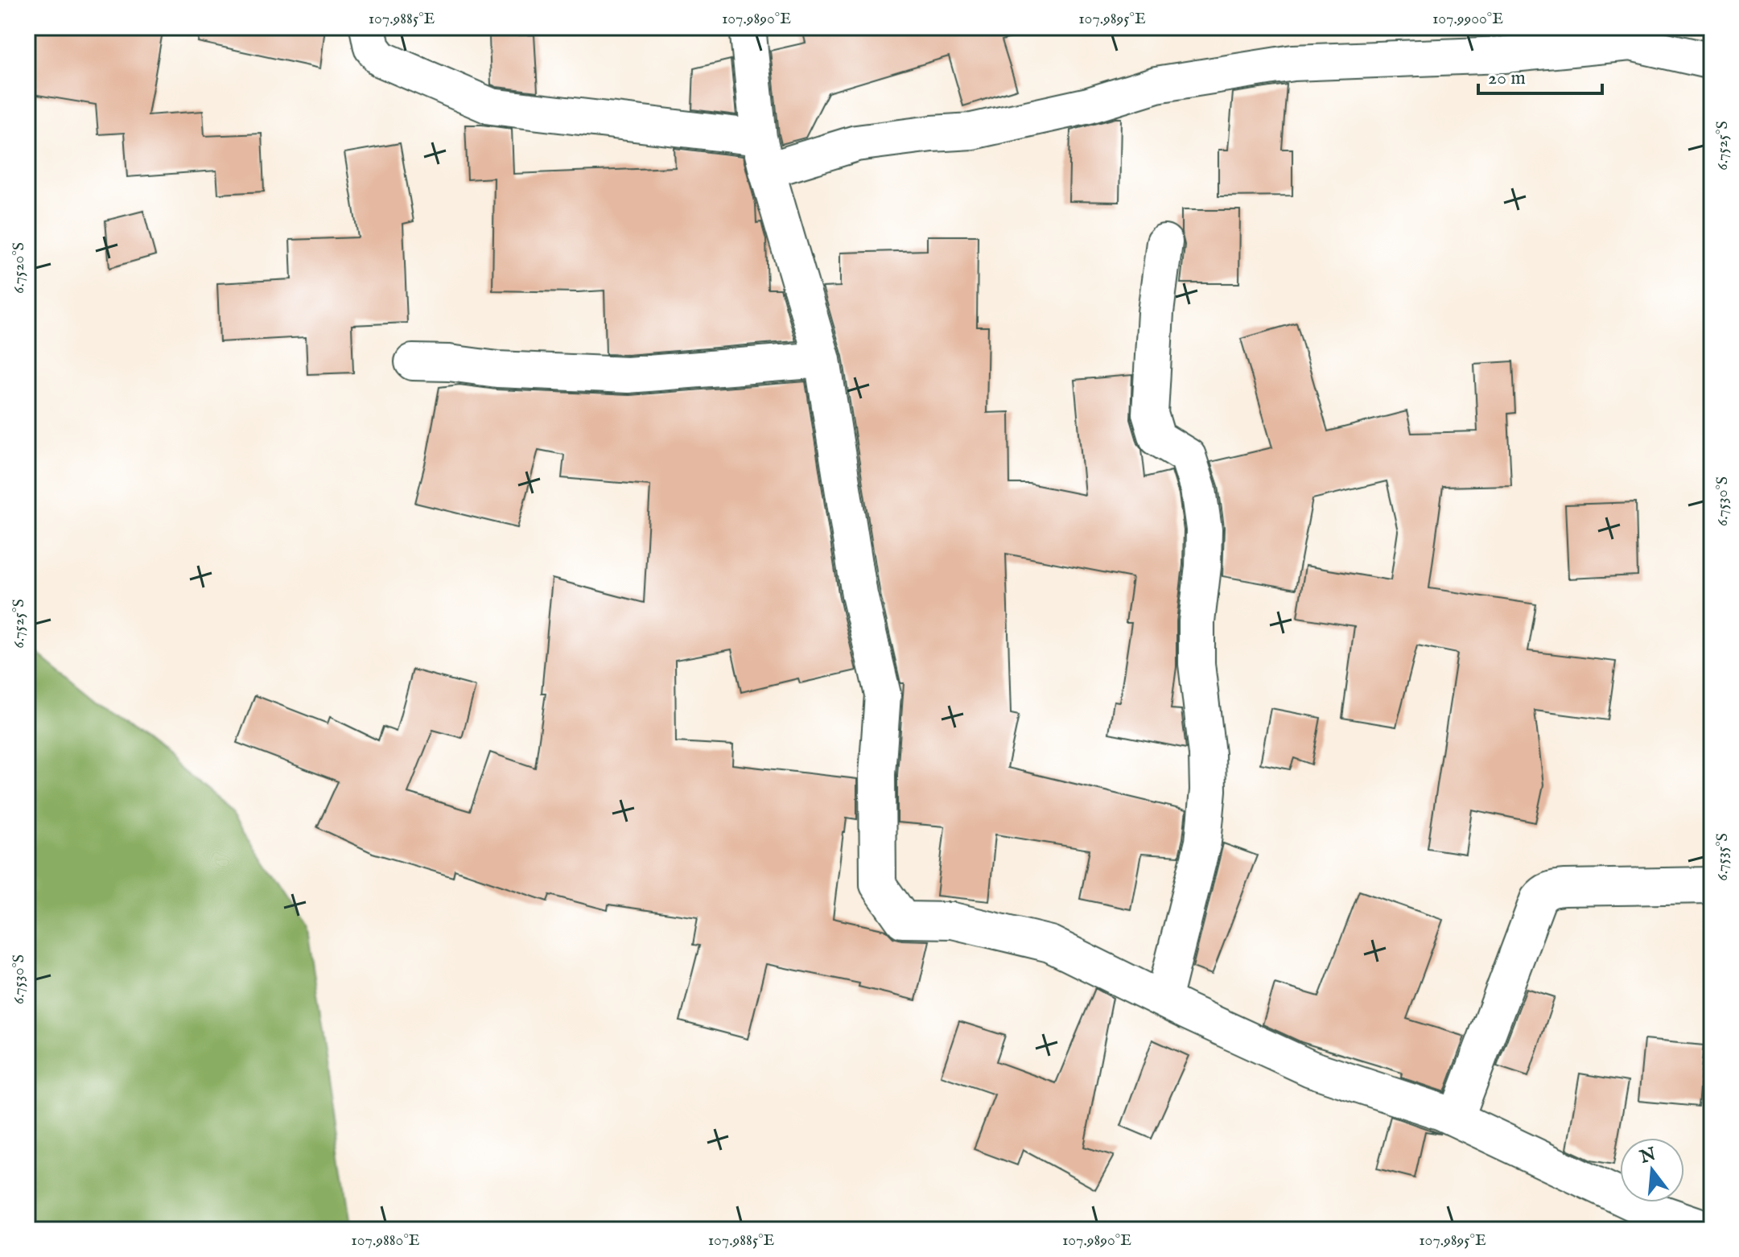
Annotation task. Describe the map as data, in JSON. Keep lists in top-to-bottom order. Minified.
{"scale_bar":"20 m","north":"top","coordinates":["107.9885°E","107.9890°E","107.9895°E","107.9900°E","6.7525°S","6.7520°S","6.7530°S","6.7535°S","107.9880°E"]}
